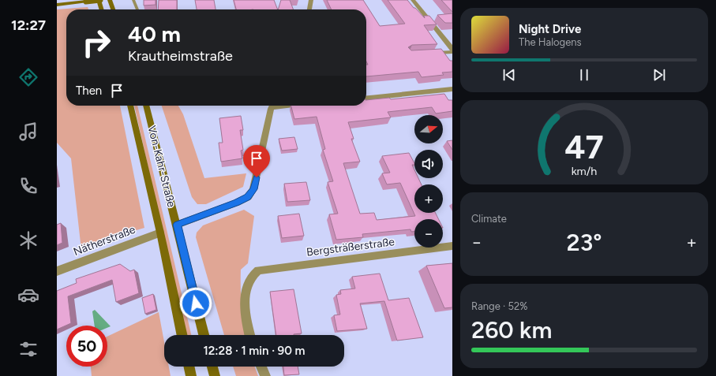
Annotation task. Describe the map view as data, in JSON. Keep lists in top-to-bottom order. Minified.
{"streets":{"main road":["Von-Kahr-Straße"],"street":["Nätherstraße","Bergsträßerstraße"]},"crossings":[["Von-Kahr-Straße","Nätherstraße"]],"north":"right","page":{"tabs":"12:27","turn":["40 m","Krautheimstraße"],"song":["Night Drive","The Halogens"],"then":"Then","map_buttons":["+","−"],"tile":["Climate",["Range · 52%","260 km"]],"heat":["−","23°","+"],"limit":"50","trip":"12:28 · 1 min · 90 m","gauge":["47","km/h"]}}
